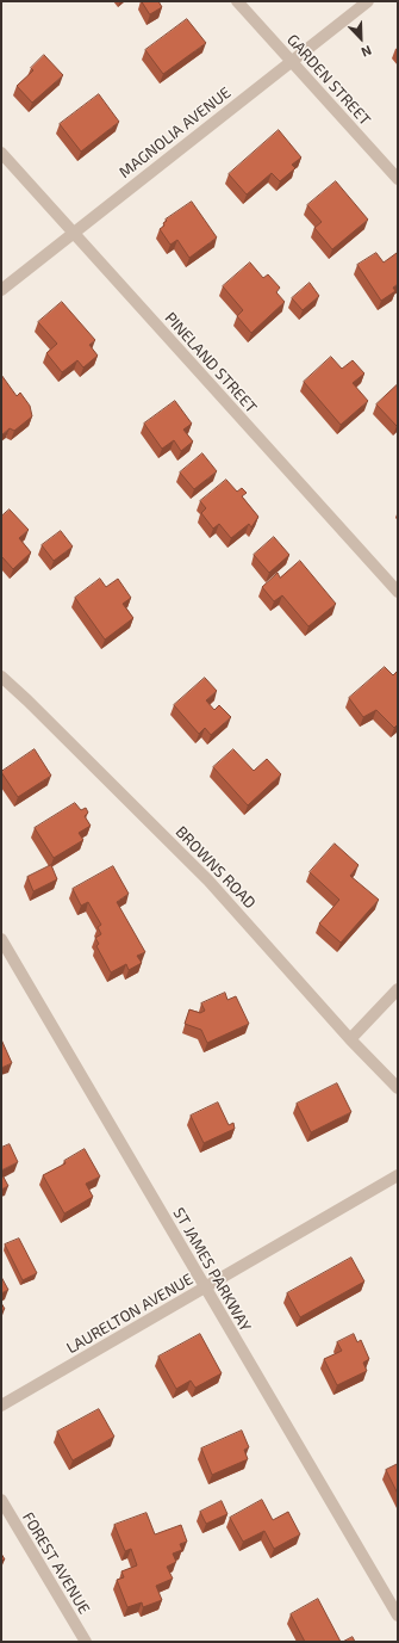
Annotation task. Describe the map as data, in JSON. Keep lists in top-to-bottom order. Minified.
{"streets":{"street":["GARDEN STREET","MAGNOLIA AVENUE","PINELAND STREET","BROWNS ROAD","ST JAMES PARKWAY","LAURELTON AVENUE","FOREST AVENUE"]},"crossings":[["GARDEN STREET","MAGNOLIA AVENUE"],["MAGNOLIA AVENUE","PINELAND STREET"],["ST JAMES PARKWAY","LAURELTON AVENUE"]],"north":"bottom right"}
